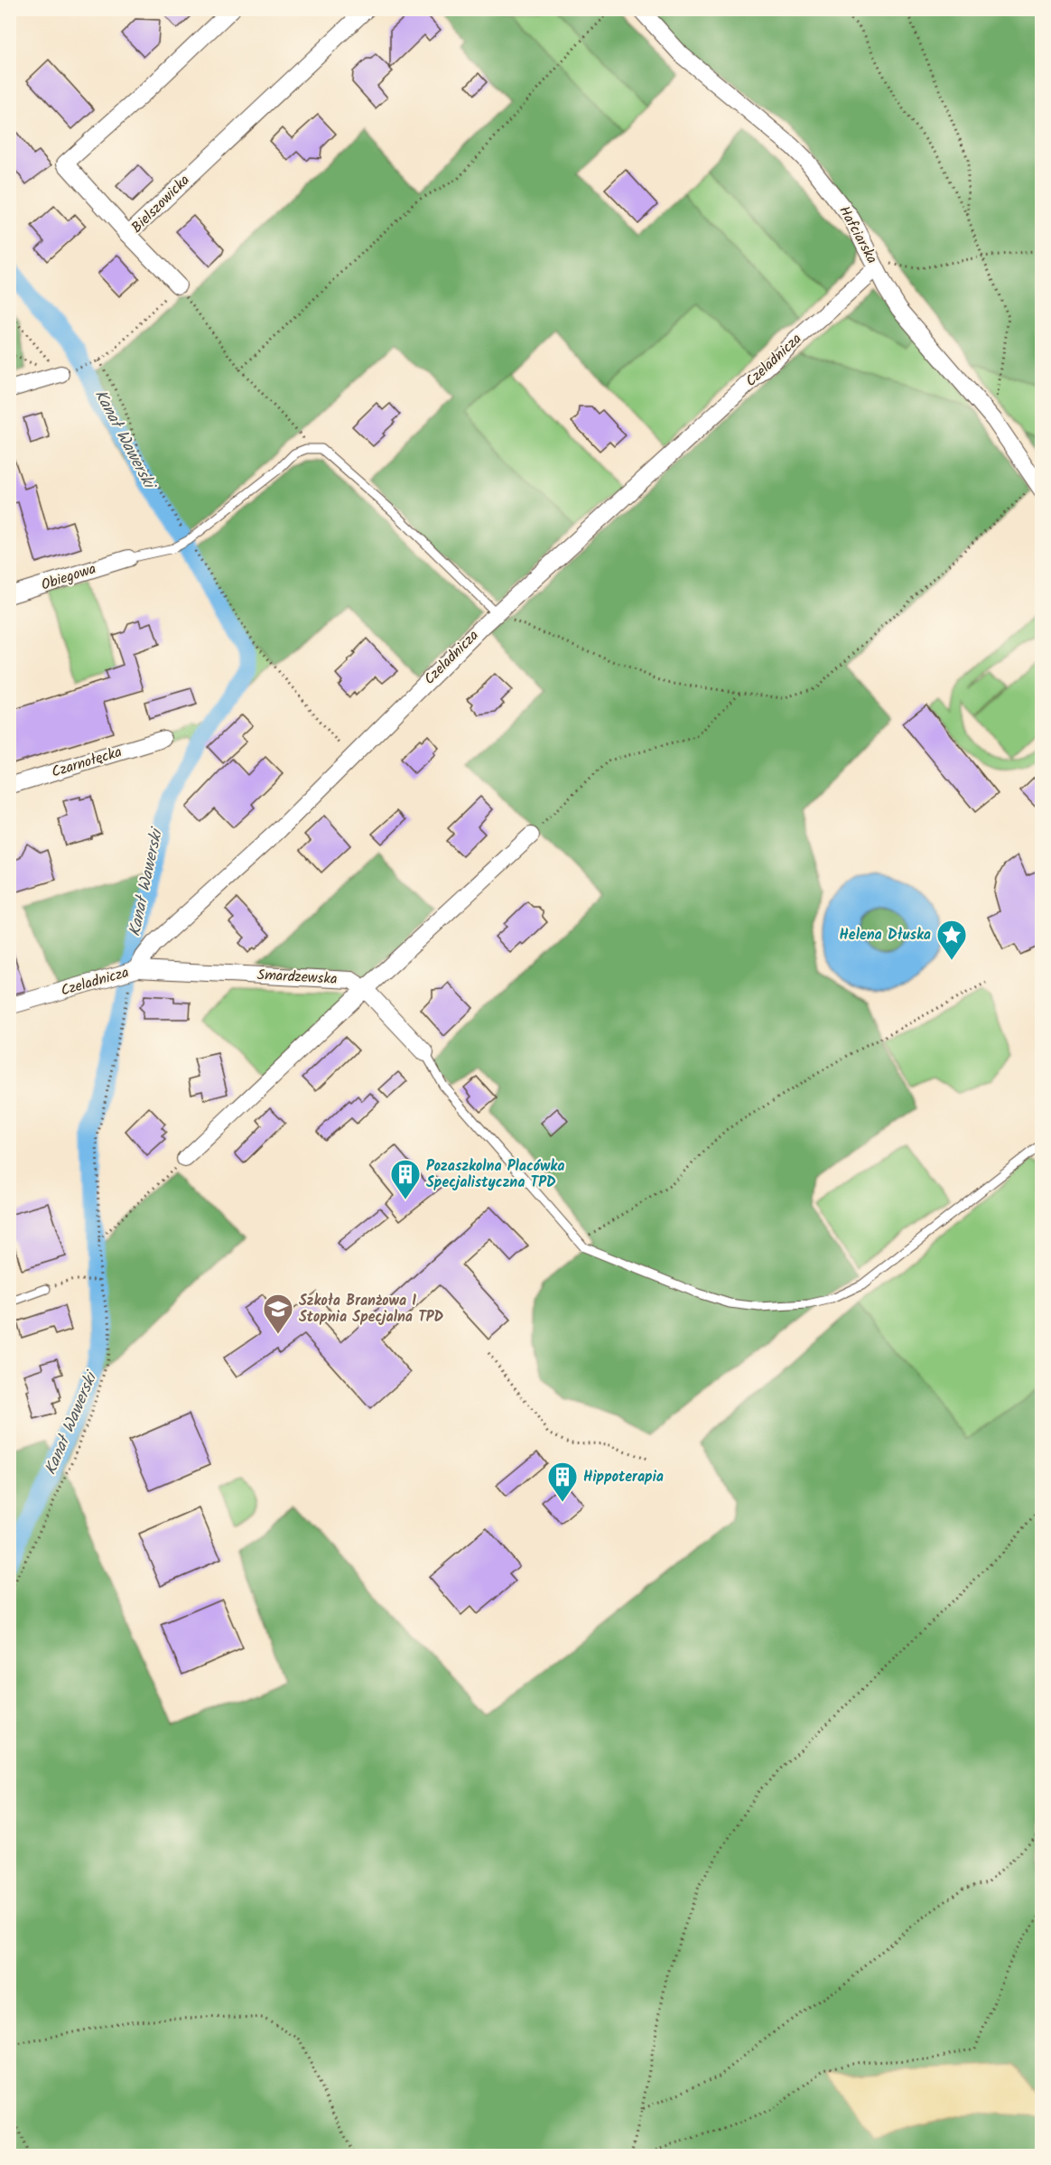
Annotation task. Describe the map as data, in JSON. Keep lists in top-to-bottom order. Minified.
{"streets":{"street":["Bielszowicka","Hafciarska","Czeladnicza","Obiegowa","Czarnołęcka","Smardzewska"]},"crossings":[["Hafciarska","Czeladnicza"],["Czeladnicza","Smardzewska"]],"water":["Kanał Wawerski"],"places":{"place":["Helena Dłuska"],"building":["Pozaszkolna Placówka Specjalistyczna TPD","Hippoterapia"],"school or university":["Szkoła Branżowa I Stopnia Specjalna TPD"]}}
